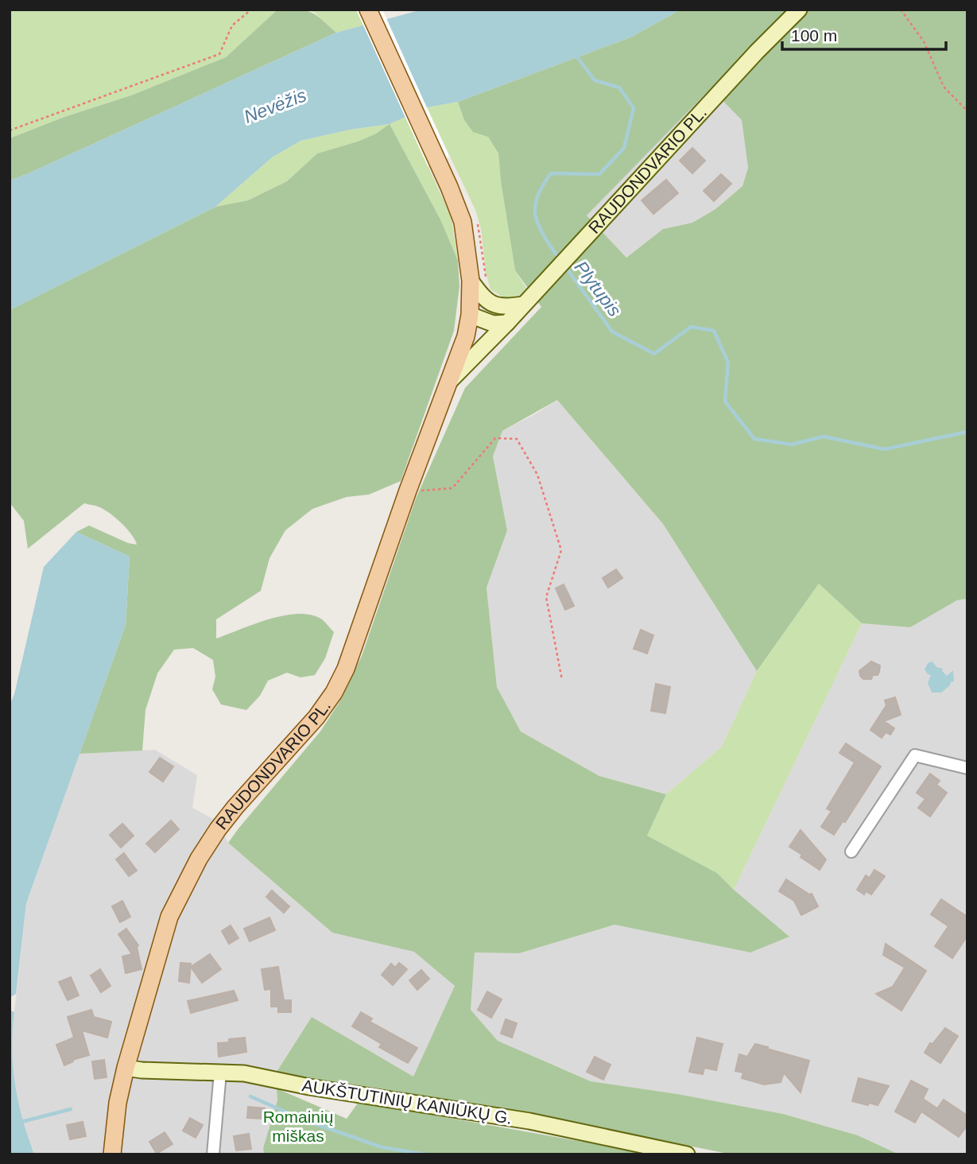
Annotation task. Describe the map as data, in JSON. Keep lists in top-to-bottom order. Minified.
{"streets":{"main road":["RAUDONDVARIO PL.","AUKŠTUTINIŲ KANIŪKŲ G."]},"crossings":[["RAUDONDVARIO PL.","AUKŠTUTINIŲ KANIŪKŲ G."]],"water":["Nevėžis","Plytupis"],"parks":["Romainių miškas"],"scale_bar":"100 m"}
